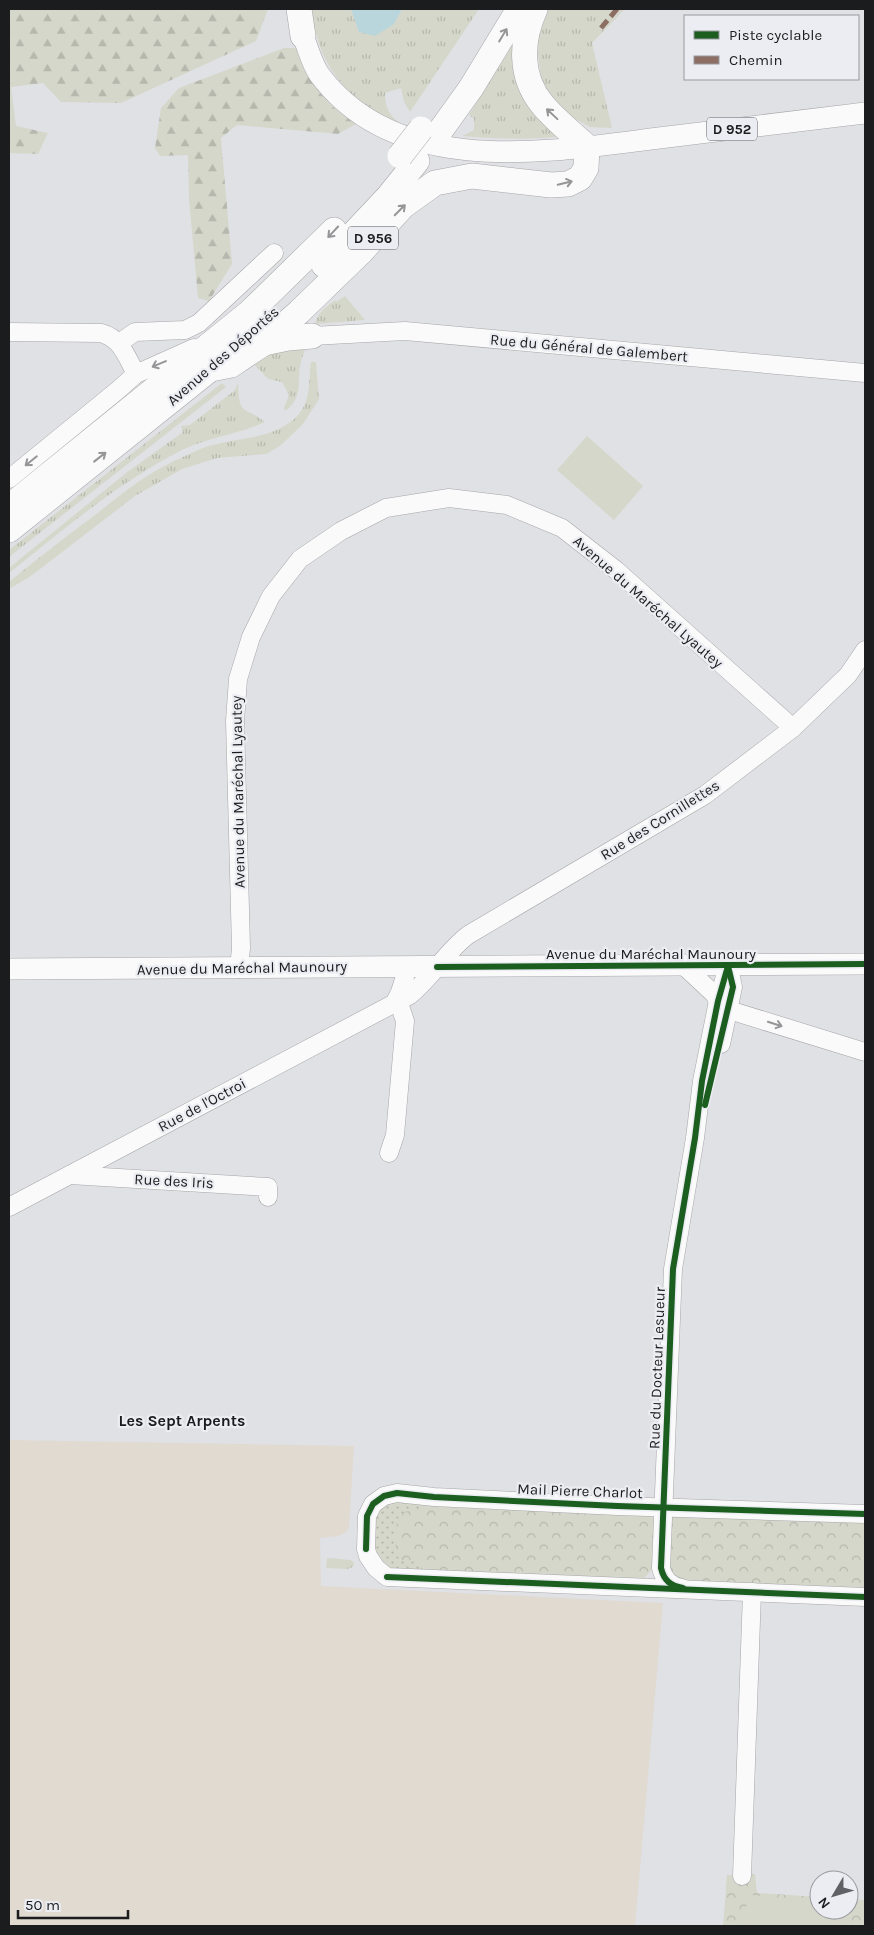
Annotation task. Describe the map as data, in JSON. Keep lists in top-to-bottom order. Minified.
{"streets":{"highway":["D 956","Avenue des Déportés"],"main road":["D 952","Avenue du Maréchal Maunoury"],"street":["Rue du Général de Galembert","Avenue du Maréchal Lyautey","Rue des Cornillettes","Rue de l'Octroi","Rue des Iris","Rue du Docteur Lesueur","Mail Pierre Charlot"]},"crossings":[["D 952","D 956"],["D 956","Avenue des Déportés"],["Avenue du Maréchal Lyautey","Rue des Cornillettes"],["Avenue du Maréchal Lyautey","Avenue du Maréchal Maunoury"],["Rue des Cornillettes","Avenue du Maréchal Maunoury"],["Rue des Cornillettes","Rue de l'Octroi"],["Avenue du Maréchal Maunoury","Rue de l'Octroi"],["Avenue du Maréchal Maunoury","Rue du Docteur Lesueur"],["Rue de l'Octroi","Rue des Iris"],["Rue du Docteur Lesueur","Mail Pierre Charlot"]],"districts":["Les Sept Arpents"],"legend":["Piste cyclable","Chemin"],"scale_bar":"50 m","north":"bottom left"}
